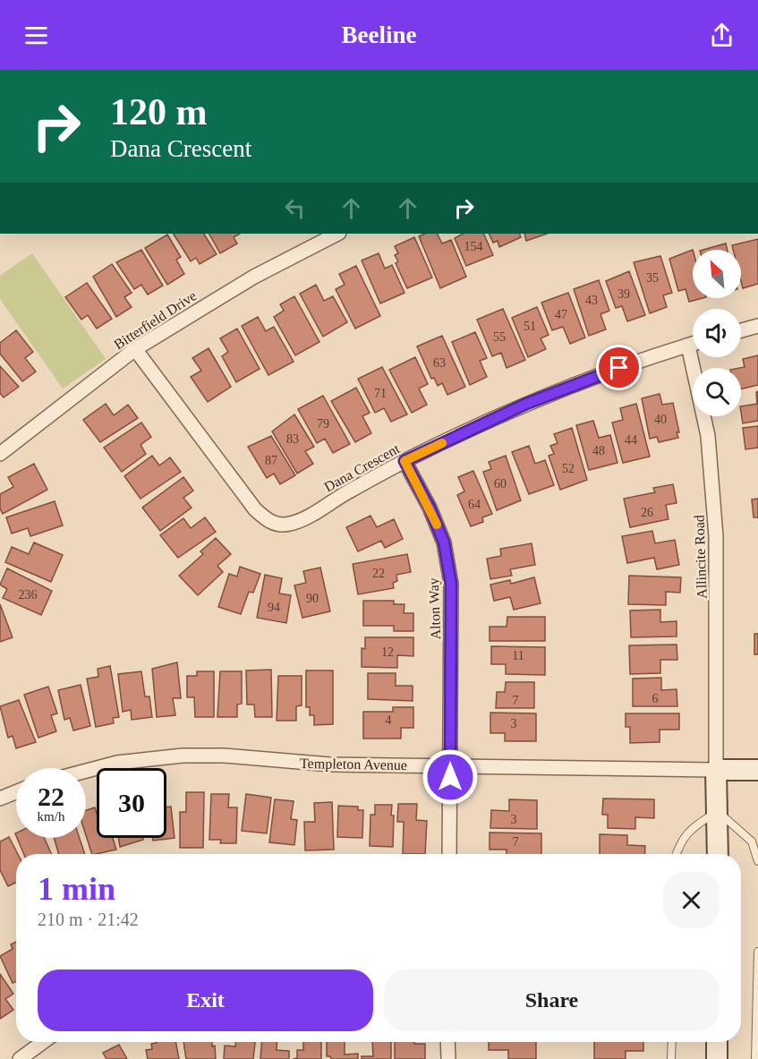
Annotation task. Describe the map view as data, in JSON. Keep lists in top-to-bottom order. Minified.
{"streets":{"street":["Bitterfield Drive","Dana Crescent","Allincite Road","Alton Way","Templeton Avenue"]},"crossings":[["Bitterfield Drive","Dana Crescent"],["Dana Crescent","Allincite Road"],["Dana Crescent","Alton Way"],["Allincite Road","Templeton Avenue"],["Alton Way","Templeton Avenue"]],"house_numbers":["154","35","39","43","47","51","55","63","71","40","79","83","44","48","87","52","60","64","26","22","236","90","94","12","11","6","7","4","3","3","7"],"north":"top left","page":{"header":"Beeline","turn":["120 m","Dana Crescent"],"speed":"22 km/h","limit":"30","heading":["1 min","210 m · 21:42"],"buttons":["Exit","Share"]}}
